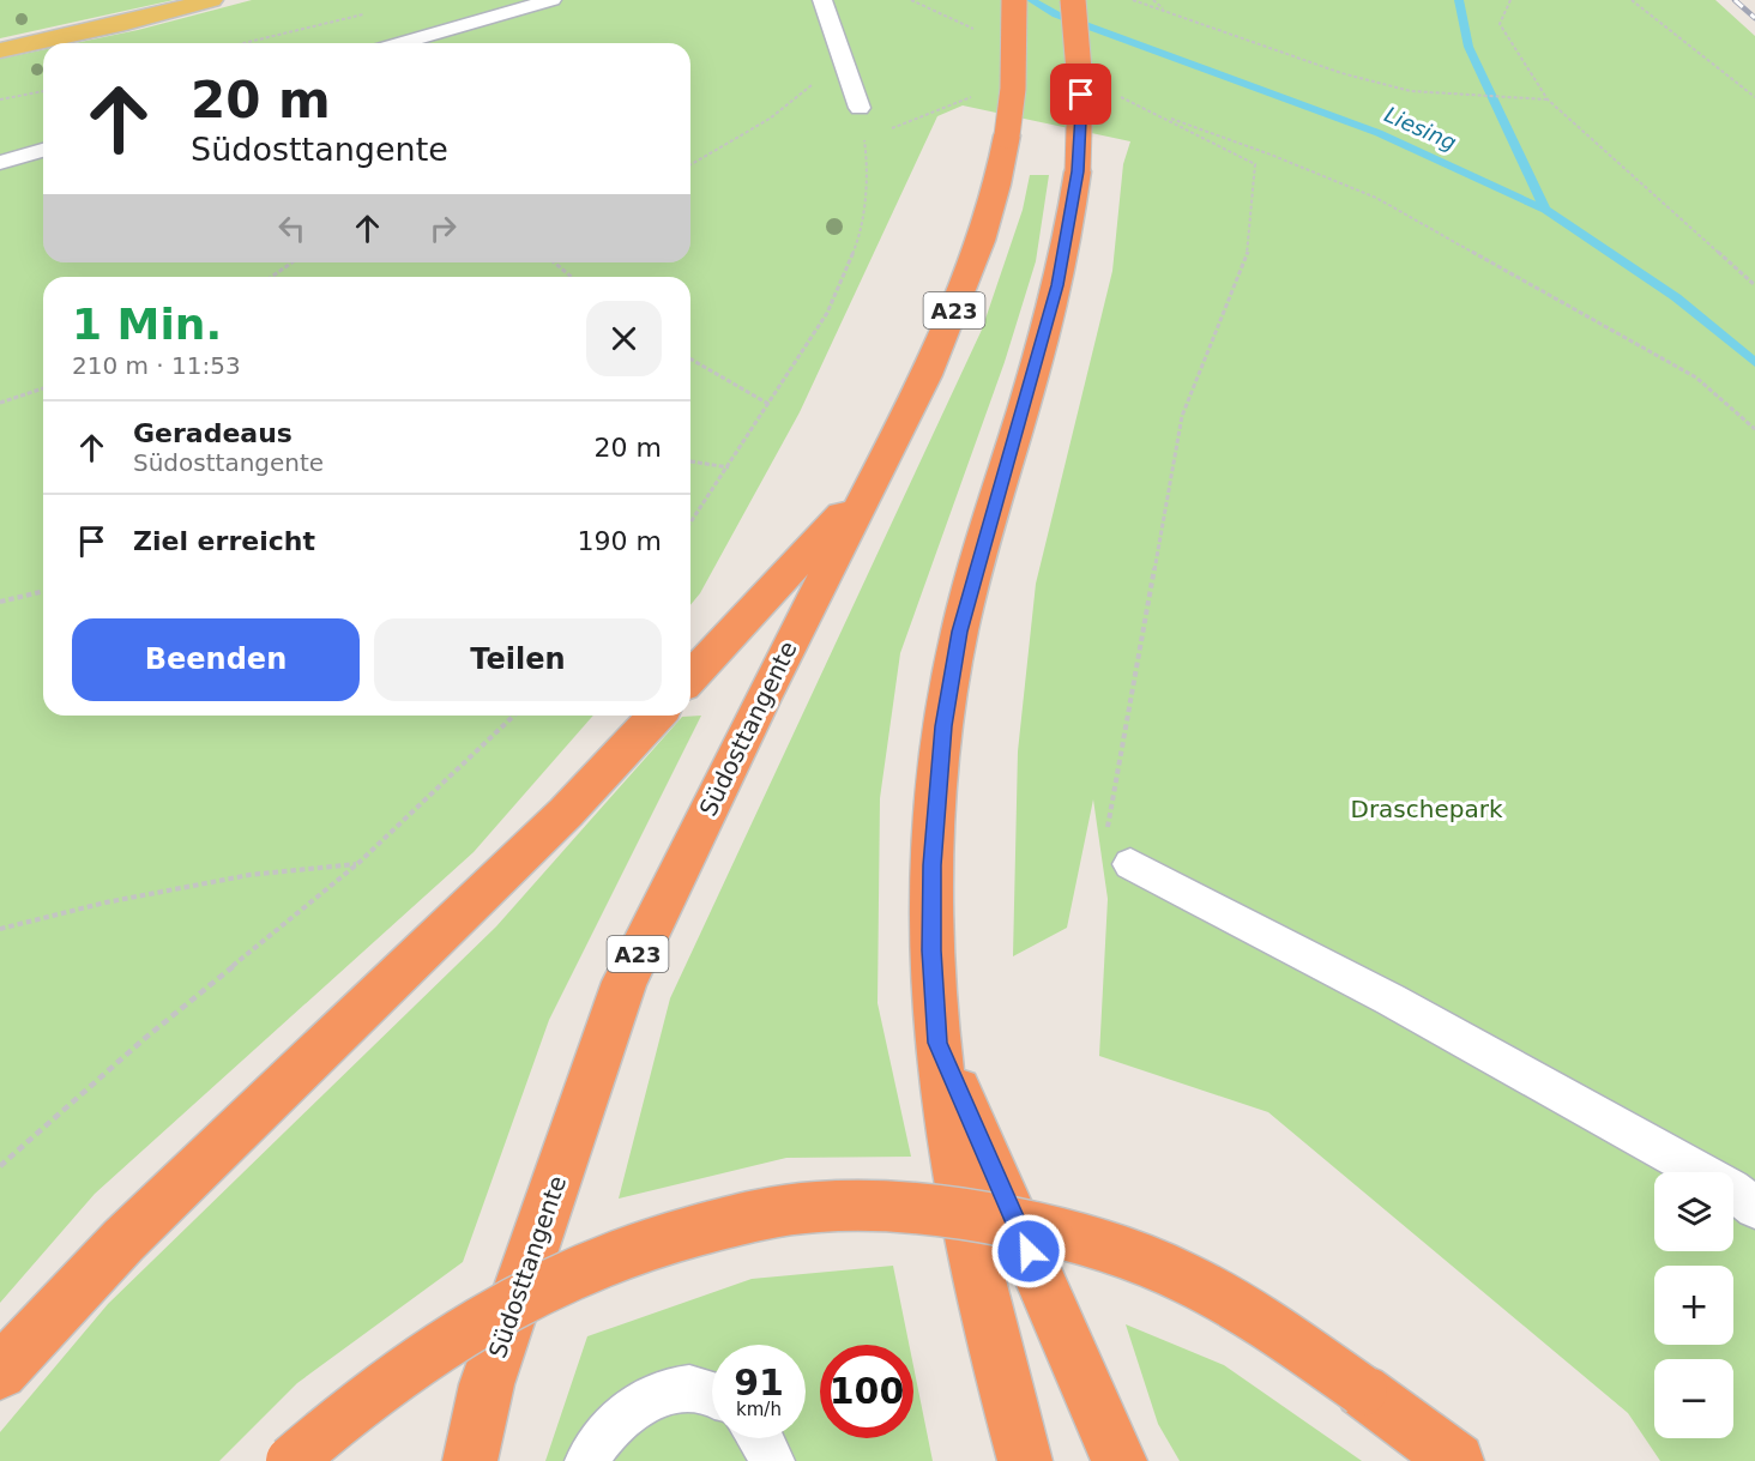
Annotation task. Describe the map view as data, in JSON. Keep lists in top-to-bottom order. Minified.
{"streets":{"highway":["A23","Südosttangente"]},"water":["Liesing"],"parks":["Draschepark"],"page":{"turn":["20 m","Südosttangente"],"heading":["1 Min.","210 m · 11:53"],"list":[{"name":"Geradeaus","note":"Südosttangente","value":"20 m"},{"name":"Ziel erreicht","value":"190 m"}],"buttons":["Beenden","Teilen"],"map_buttons":["+","−"],"speed":"91 km/h","limit":"100"}}
